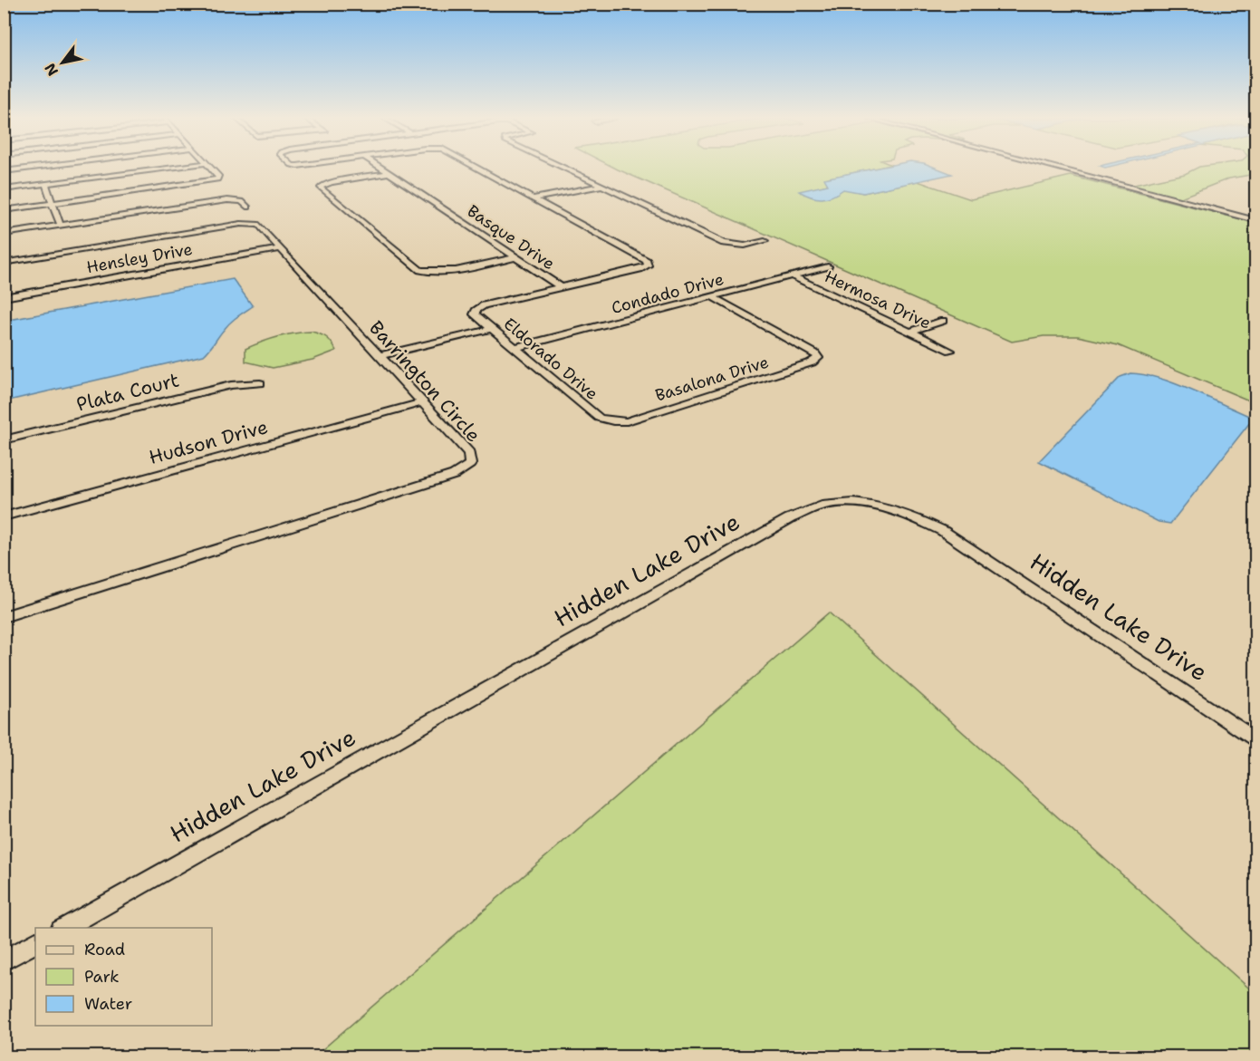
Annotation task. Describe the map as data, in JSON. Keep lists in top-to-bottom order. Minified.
{"streets":{"street":["Basque Drive","Hensley Drive","Condado Drive","Hermosa Drive","Eldorado Drive","Basalona Drive","Barrington Circle","Plata Court","Hudson Drive","Hidden Lake Drive"]},"crossings":[["Basque Drive","Eldorado Drive"],["Hensley Drive","Barrington Circle"],["Condado Drive","Hermosa Drive"],["Condado Drive","Eldorado Drive"],["Condado Drive","Basalona Drive"],["Eldorado Drive","Basalona Drive"],["Barrington Circle","Hudson Drive"]],"legend":["Road","Park","Water"],"north":"bottom left"}
